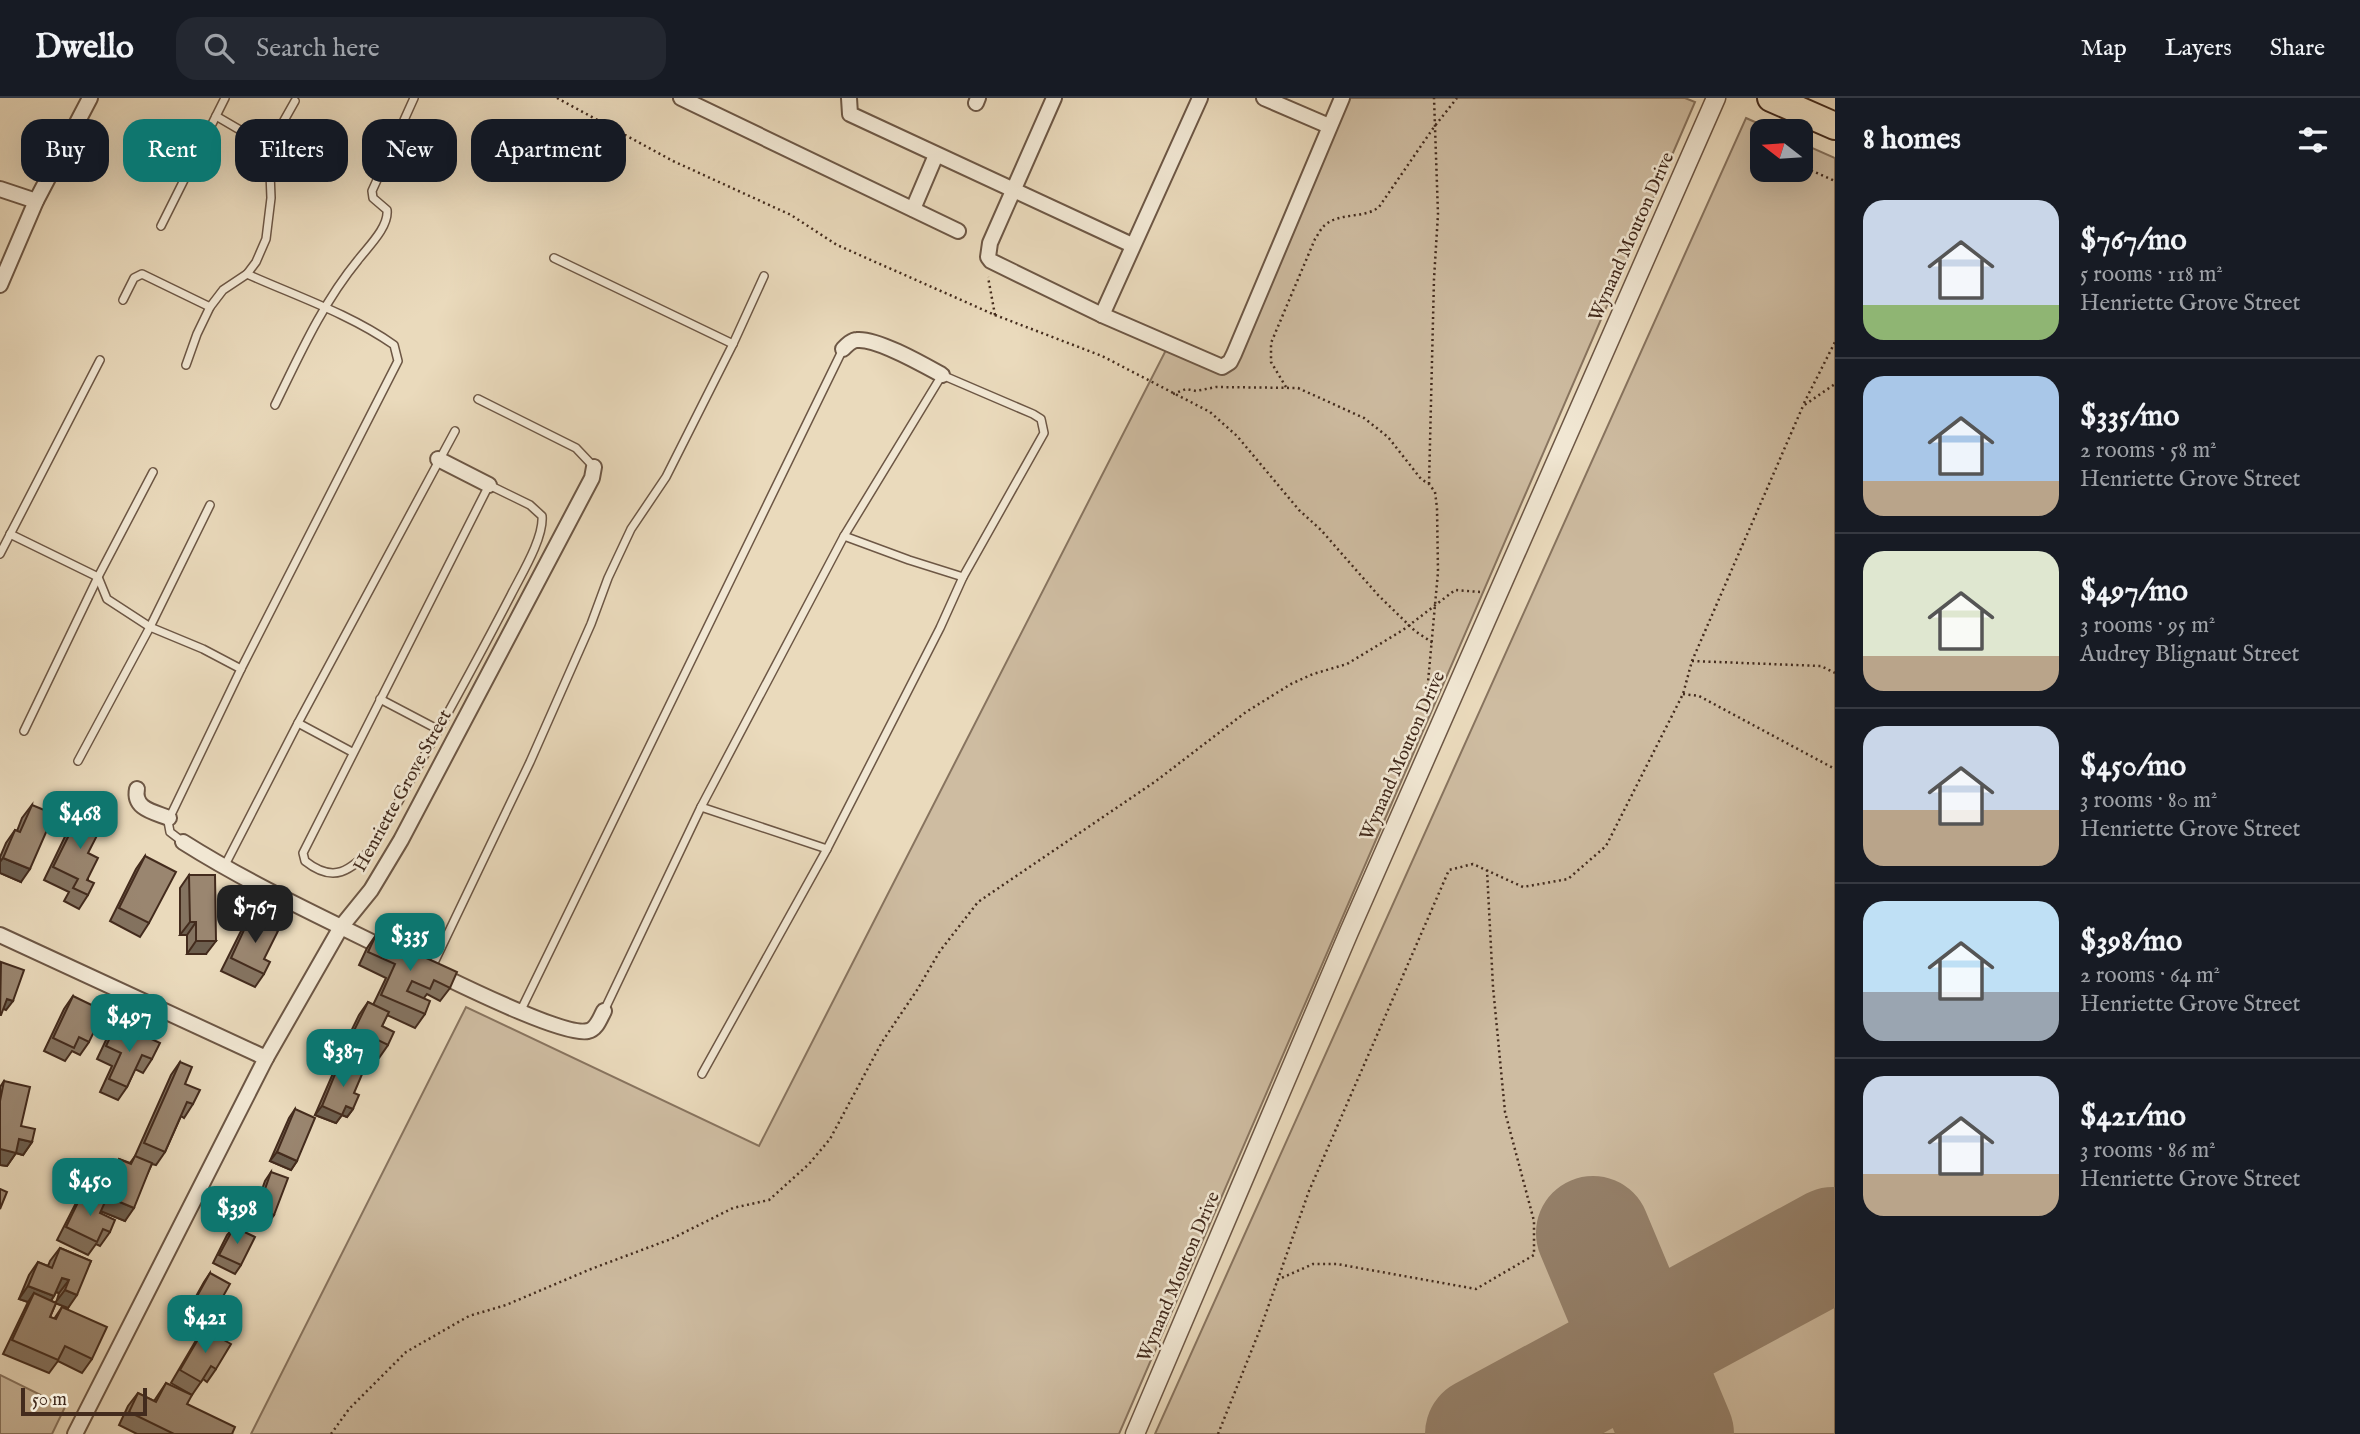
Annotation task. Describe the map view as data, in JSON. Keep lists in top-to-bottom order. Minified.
{"streets":{"street":["Wynand Mouton Drive","Henriette Grove Street"]},"scale_bar":"50 m","north":"left","page":{"header":"Dwello","search":"Search here","nav":["Map","Layers","Share"],"heading":"8 homes","chip":["Buy","Rent","Filters","New","Apartment"],"list":[{"name":"$767/mo","note":"5 rooms · 118 m² · Henriette Grove Street"},{"name":"$335/mo","note":"2 rooms · 58 m² · Henriette Grove Street"},{"name":"$497/mo","note":"3 rooms · 95 m² · Audrey Blignaut Street"},{"name":"$450/mo","note":"3 rooms · 80 m² · Henriette Grove Street"},{"name":"$398/mo","note":"2 rooms · 64 m² · Henriette Grove Street"},{"name":"$421/mo","note":"3 rooms · 86 m² · Henriette Grove Street"}],"price":["$468","$767","$335","$497","$387","$450","$398","$421"],"scale":"50 m"}}
